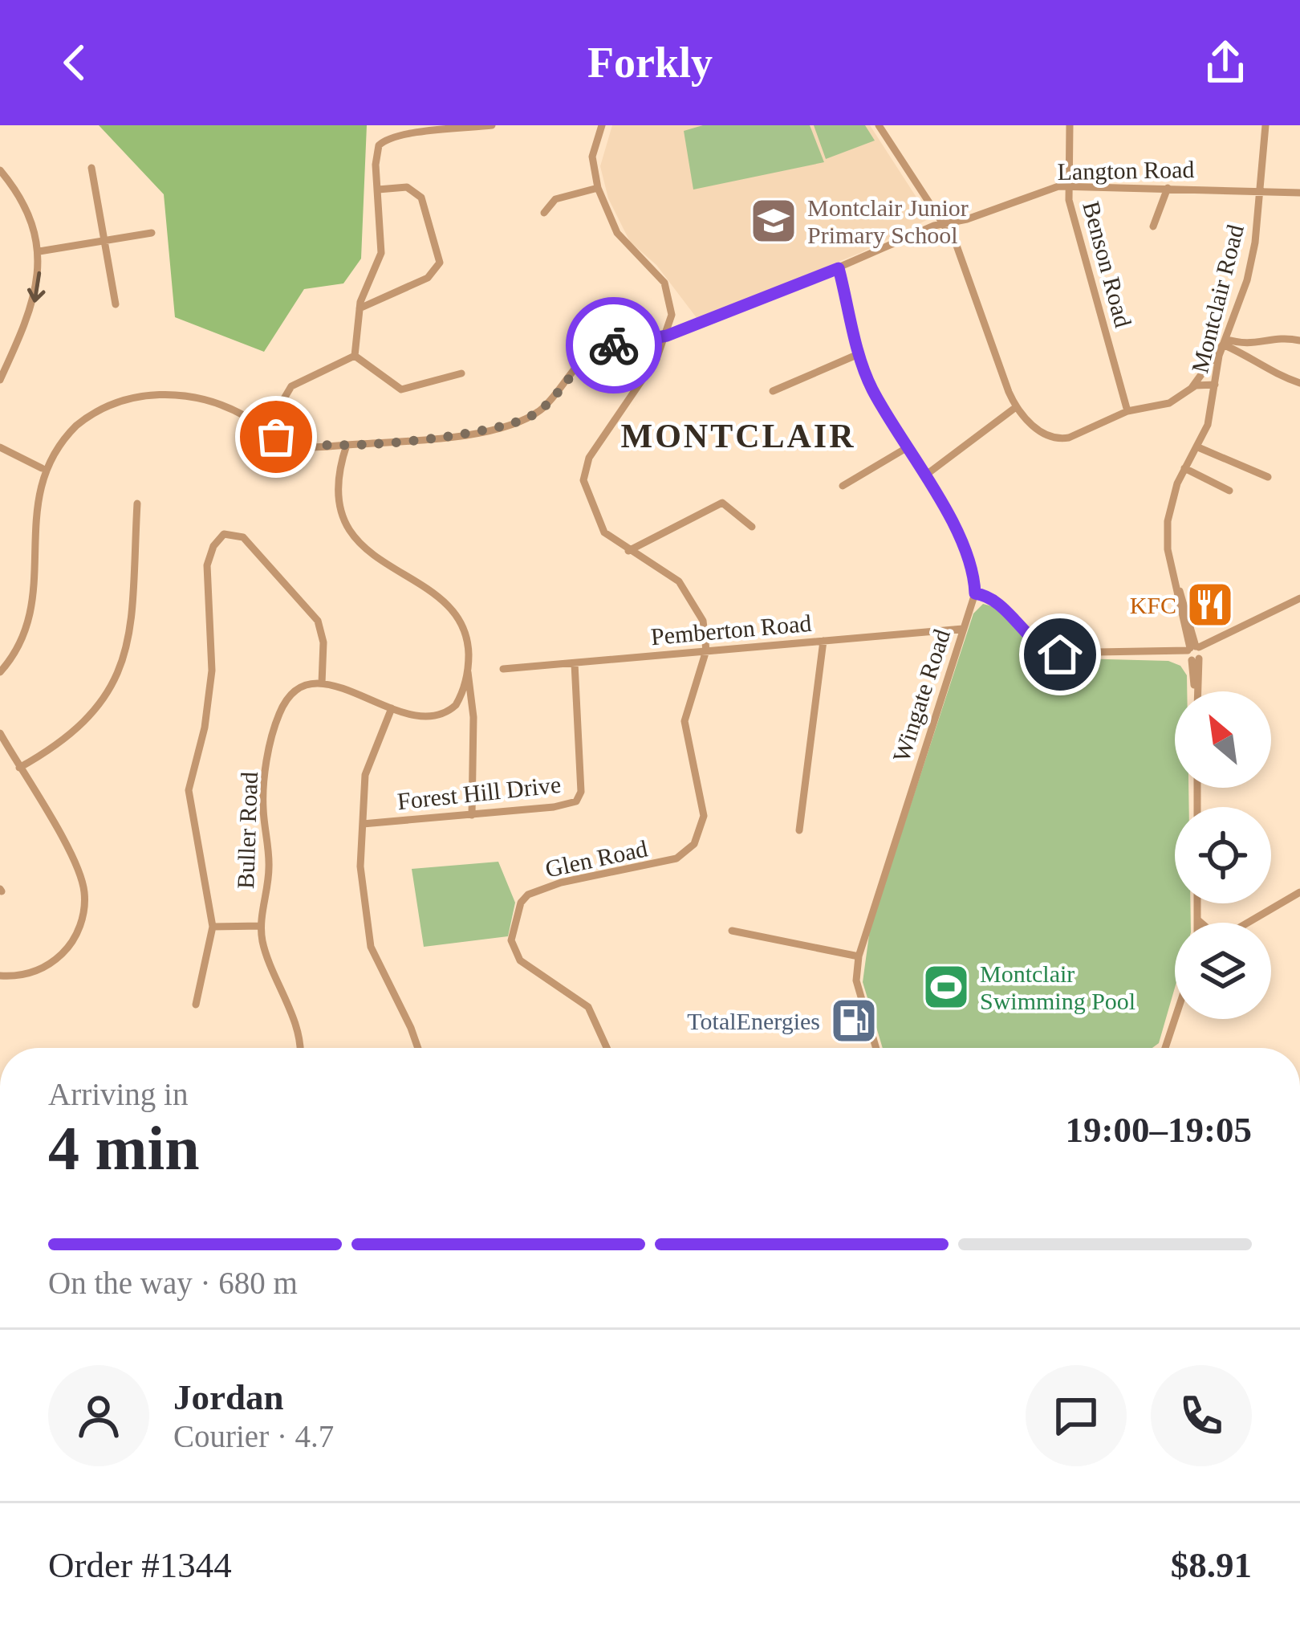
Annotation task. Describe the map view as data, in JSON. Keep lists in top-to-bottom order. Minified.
{"streets":{"street":["Langton Road","Benson Road","Montclair Road","Pemberton Road","Wingate Road","Forest Hill Drive","Buller Road","Glen Road"]},"crossings":[["Langton Road","Benson Road"],["Langton Road","Montclair Road"],["Pemberton Road","Wingate Road"],["Pemberton Road","Forest Hill Drive"],["Pemberton Road","Glen Road"]],"districts":["MONTCLAIR"],"places":{"school or university":["Montclair Junior Primary School"],"restaurant":["KFC"],"sports":["Montclair Swimming Pool"],"fuel station":["TotalEnergies"]},"north":"top left","page":{"header":"Forkly","heading":["4 min","Arriving in","19:00–19:05"],"panel":["Jordan","Courier · 4.7","Order #1344","$8.91"],"bar":"On the way · 680 m"}}
